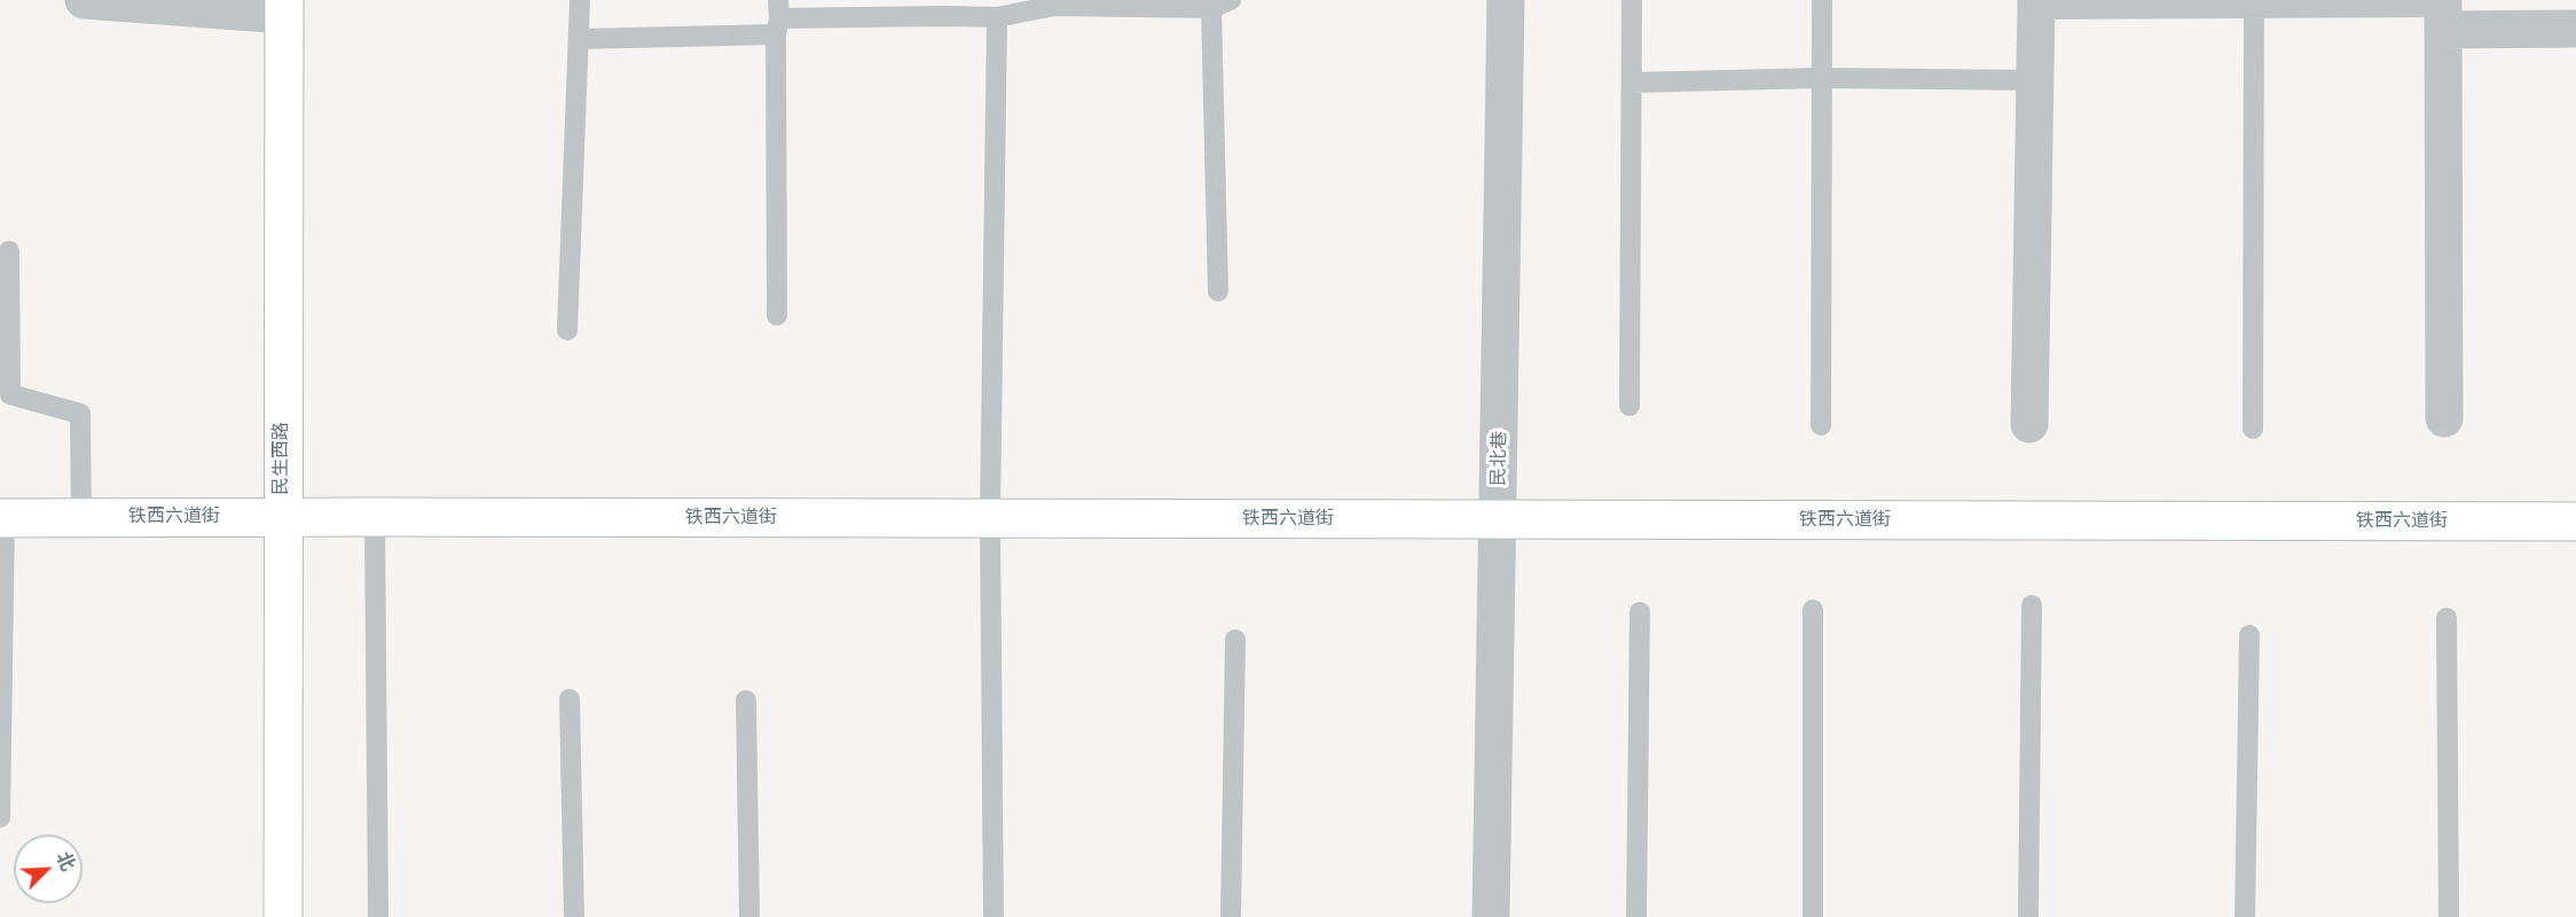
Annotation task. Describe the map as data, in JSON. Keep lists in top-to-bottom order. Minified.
{"streets":{"main road":["民生西路","铁西六道街"],"street":["民北巷"]},"crossings":[["民生西路","铁西六道街"],["民北巷","铁西六道街"]],"north":"top right"}
